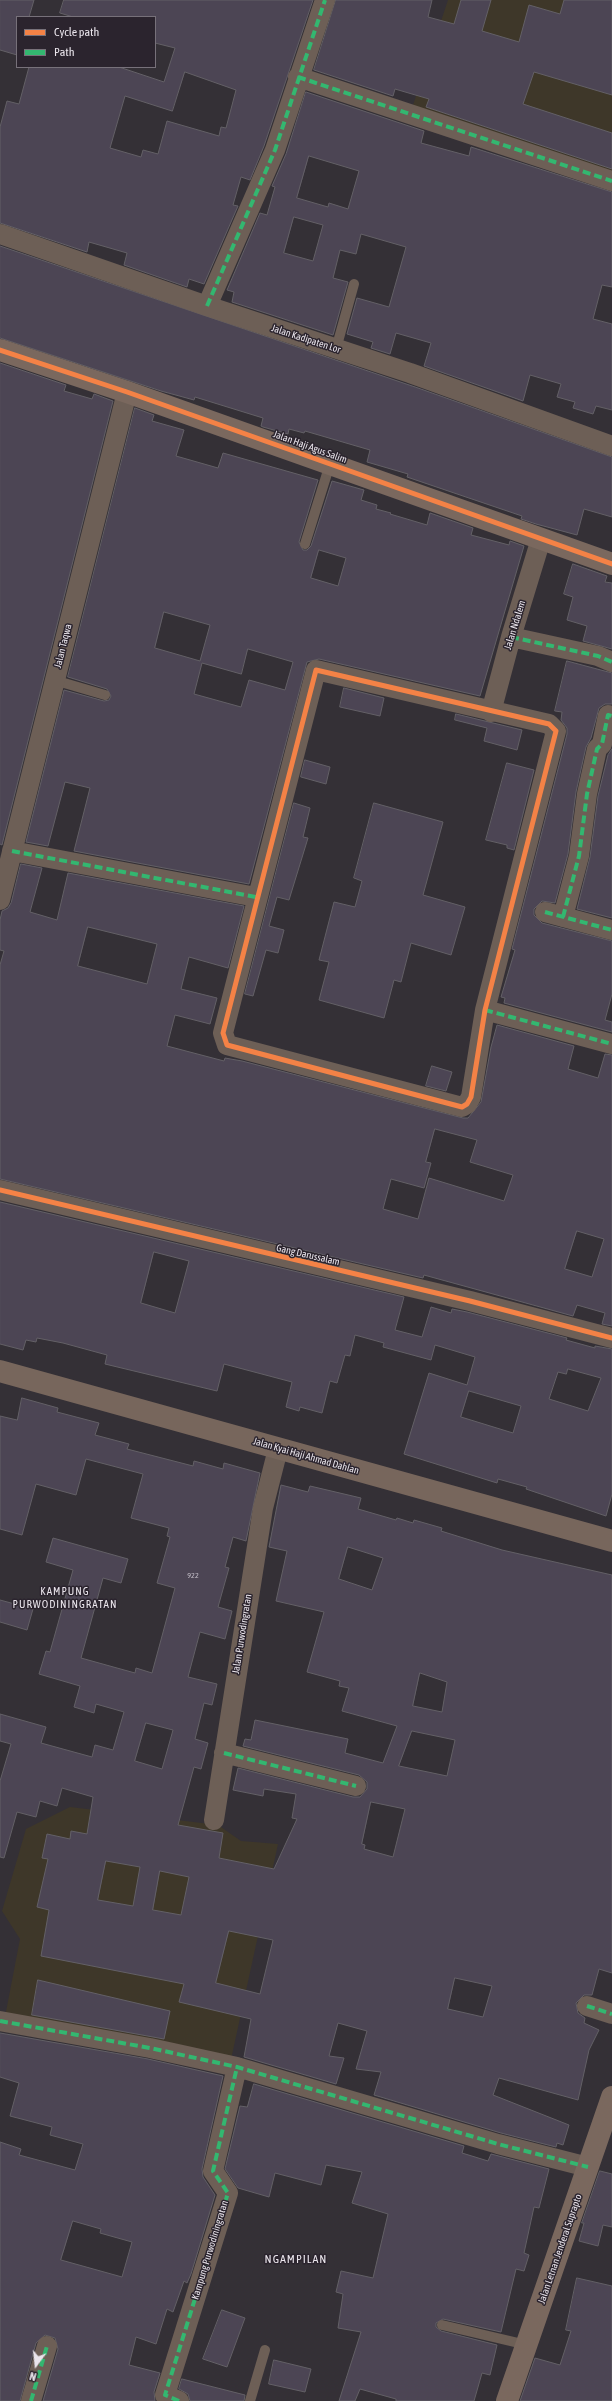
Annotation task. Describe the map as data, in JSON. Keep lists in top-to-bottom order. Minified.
{"streets":{"main road":["Jalan Kyai Haji Ahmad Dahlan"],"street":["Jalan Kadipaten Lor","Jalan Haji Agus Salim","Jalan Ndalem","Jalan Taqwa","Gang Darussalam","Jalan Purwodingratan","Jalan Letnan Jenderal Suprapto","Kampung Purwodiningratan"]},"crossings":[["Jalan Haji Agus Salim","Jalan Ndalem"],["Jalan Haji Agus Salim","Jalan Taqwa"],["Jalan Kyai Haji Ahmad Dahlan","Jalan Purwodingratan"]],"districts":["KAMPUNG PURWODININGRATAN","NGAMPILAN"],"house_numbers":["922"],"legend":["Cycle path","Path"],"north":"bottom"}
